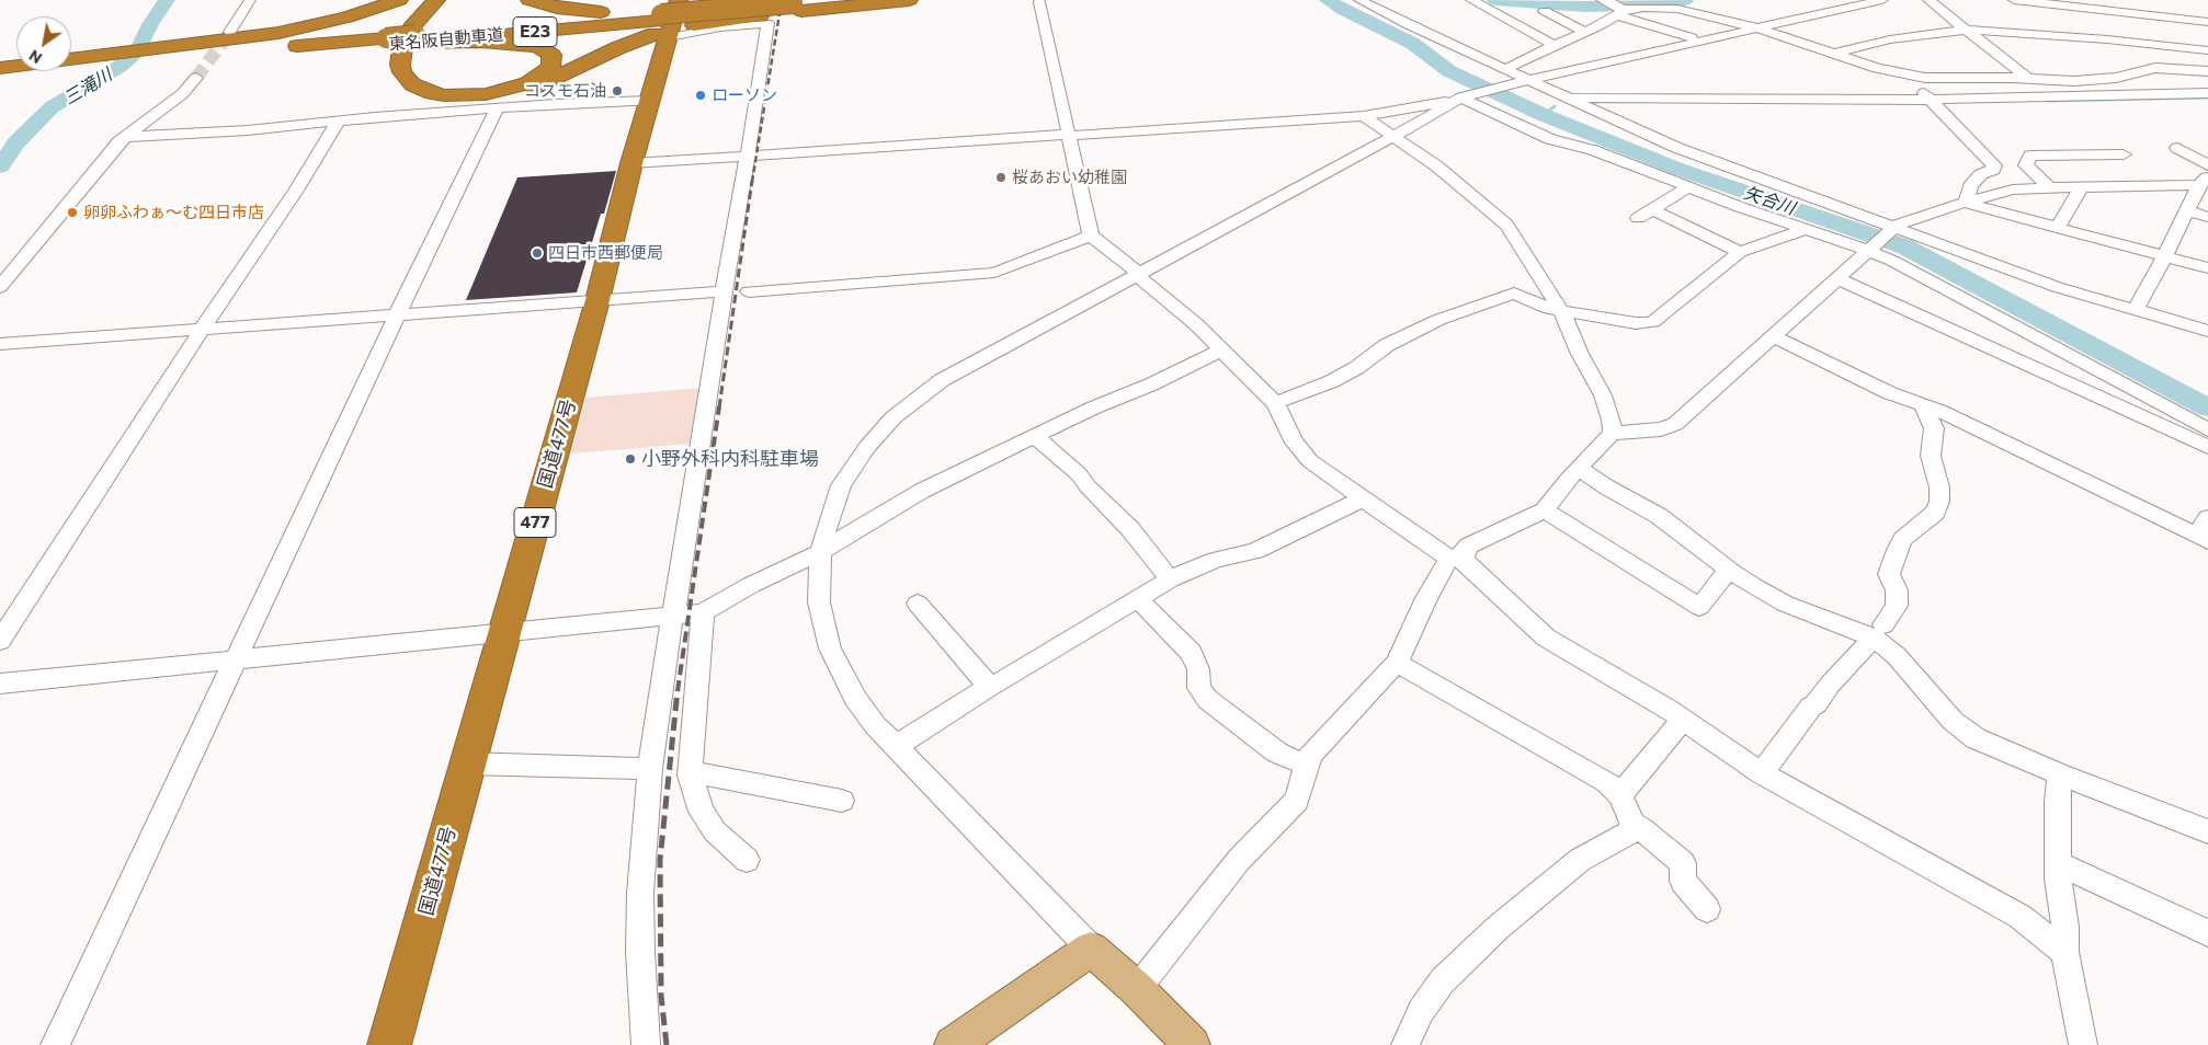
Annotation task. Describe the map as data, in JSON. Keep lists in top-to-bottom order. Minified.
{"streets":{"highway":["E23","東名阪自動車道","国道477号","477"]},"crossings":[["東名阪自動車道","国道477号"]],"water":["三滝川","矢合川"],"places":["コスモ石油","ローソン","桜あおい幼稚園","卵卵ふわぁ～む四日市店","四日市西郵便局","小野外科内科駐車場"],"north":"bottom left"}
